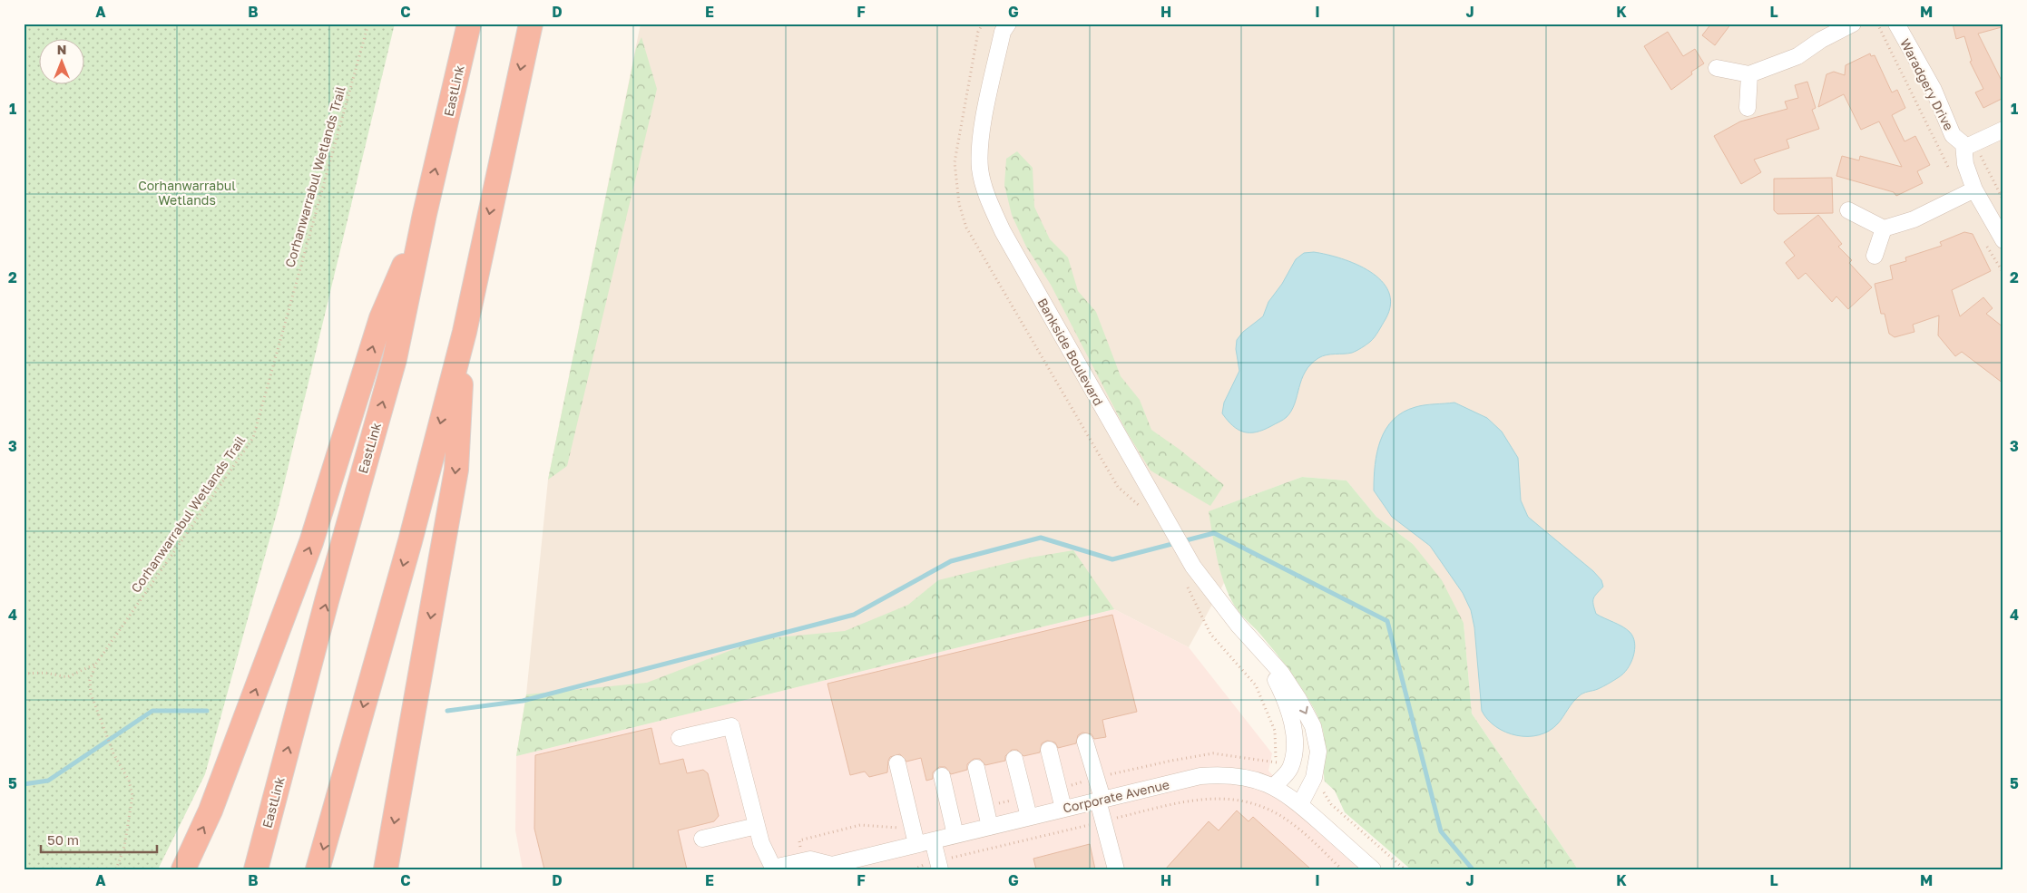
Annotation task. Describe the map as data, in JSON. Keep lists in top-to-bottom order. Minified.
{"streets":{"highway":["EastLink"],"street":["Waradgery Drive","Bankside Boulevard","Corporate Avenue"],"path":["Corhanwarrabul Wetlands Trail"]},"crossings":[["Bankside Boulevard","Corporate Avenue"]],"parks":["Corhanwarrabul Wetlands"],"scale_bar":"50 m","north":"top","grid":{"columns":["A","B","C","D","E","F","G","H","I","J","K","L","M"],"rows":["1","2","3","4","5"]}}
